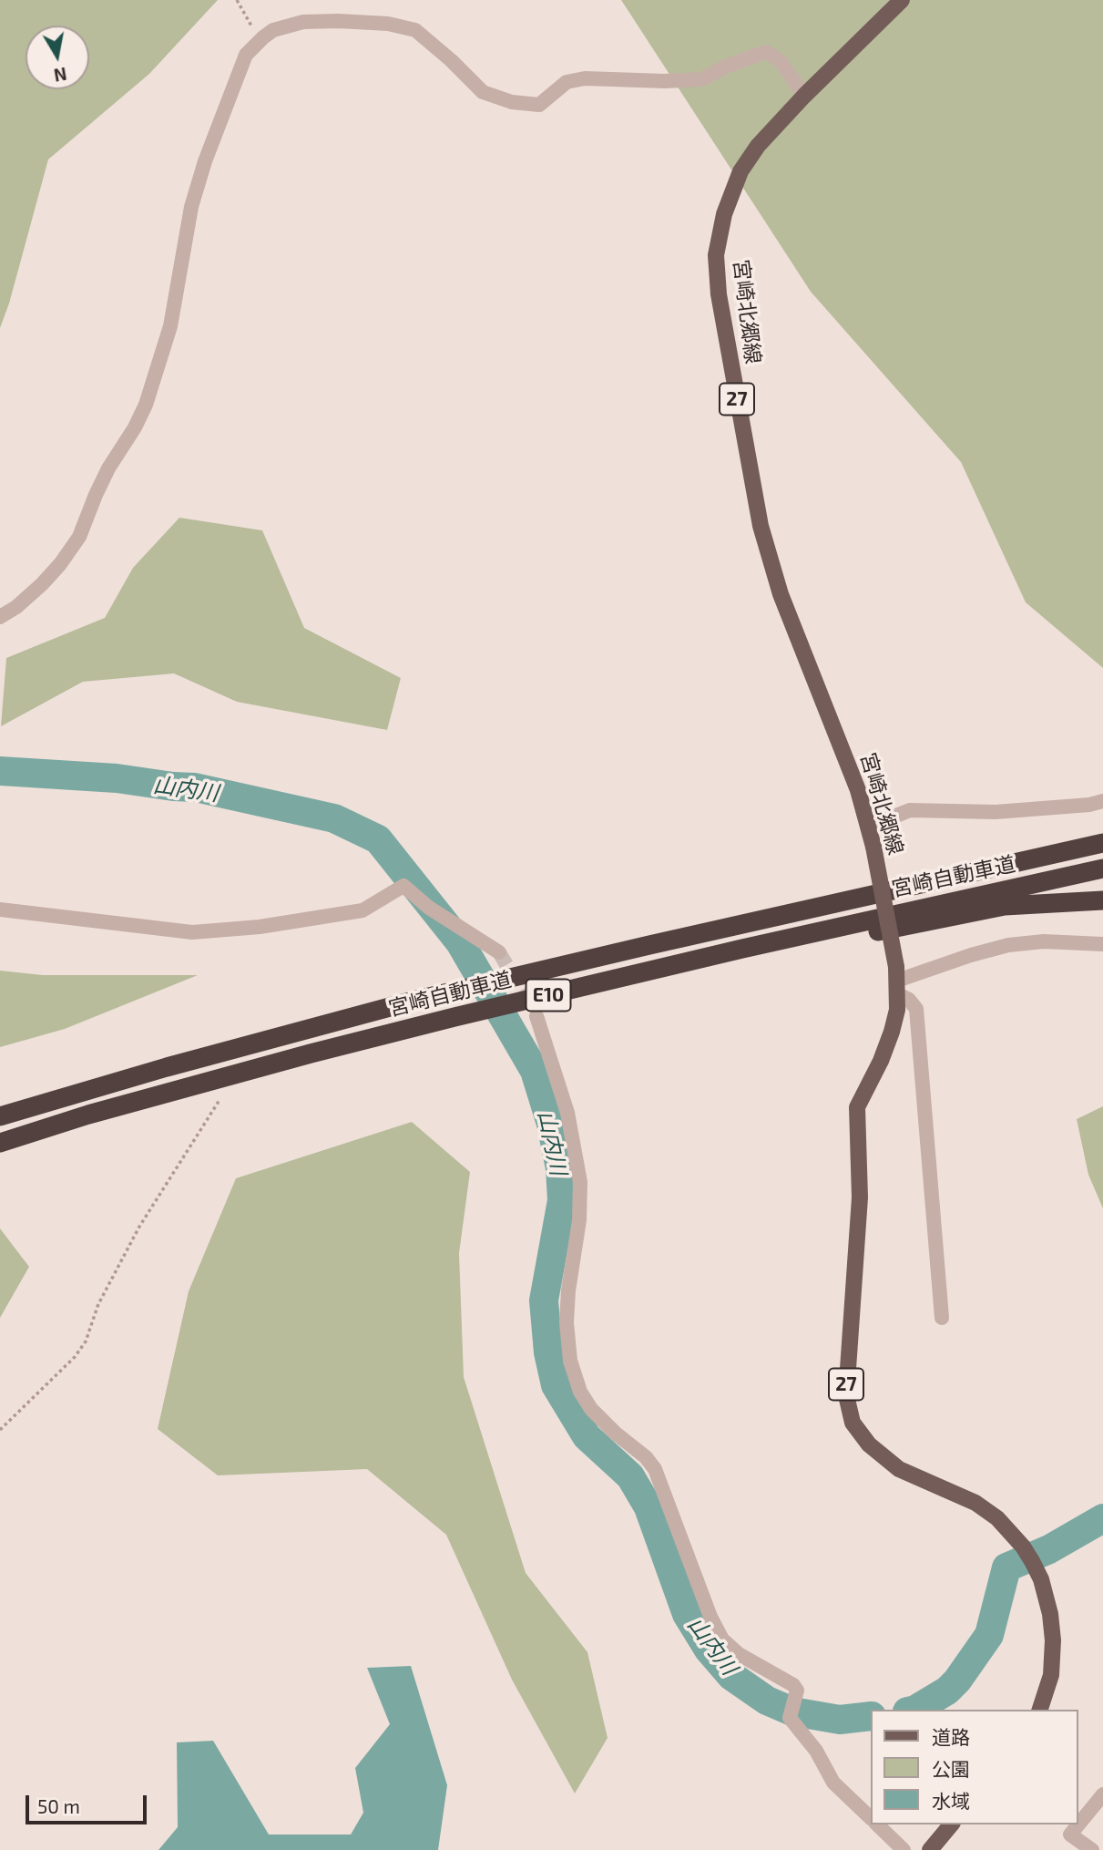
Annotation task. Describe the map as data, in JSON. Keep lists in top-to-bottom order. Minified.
{"streets":{"highway":["宮崎自動車道","E10"],"main road":["宮崎北郷線","27"]},"water":["山内川"],"legend":["道路","公園","水域"],"scale_bar":"50 m","north":"bottom"}
